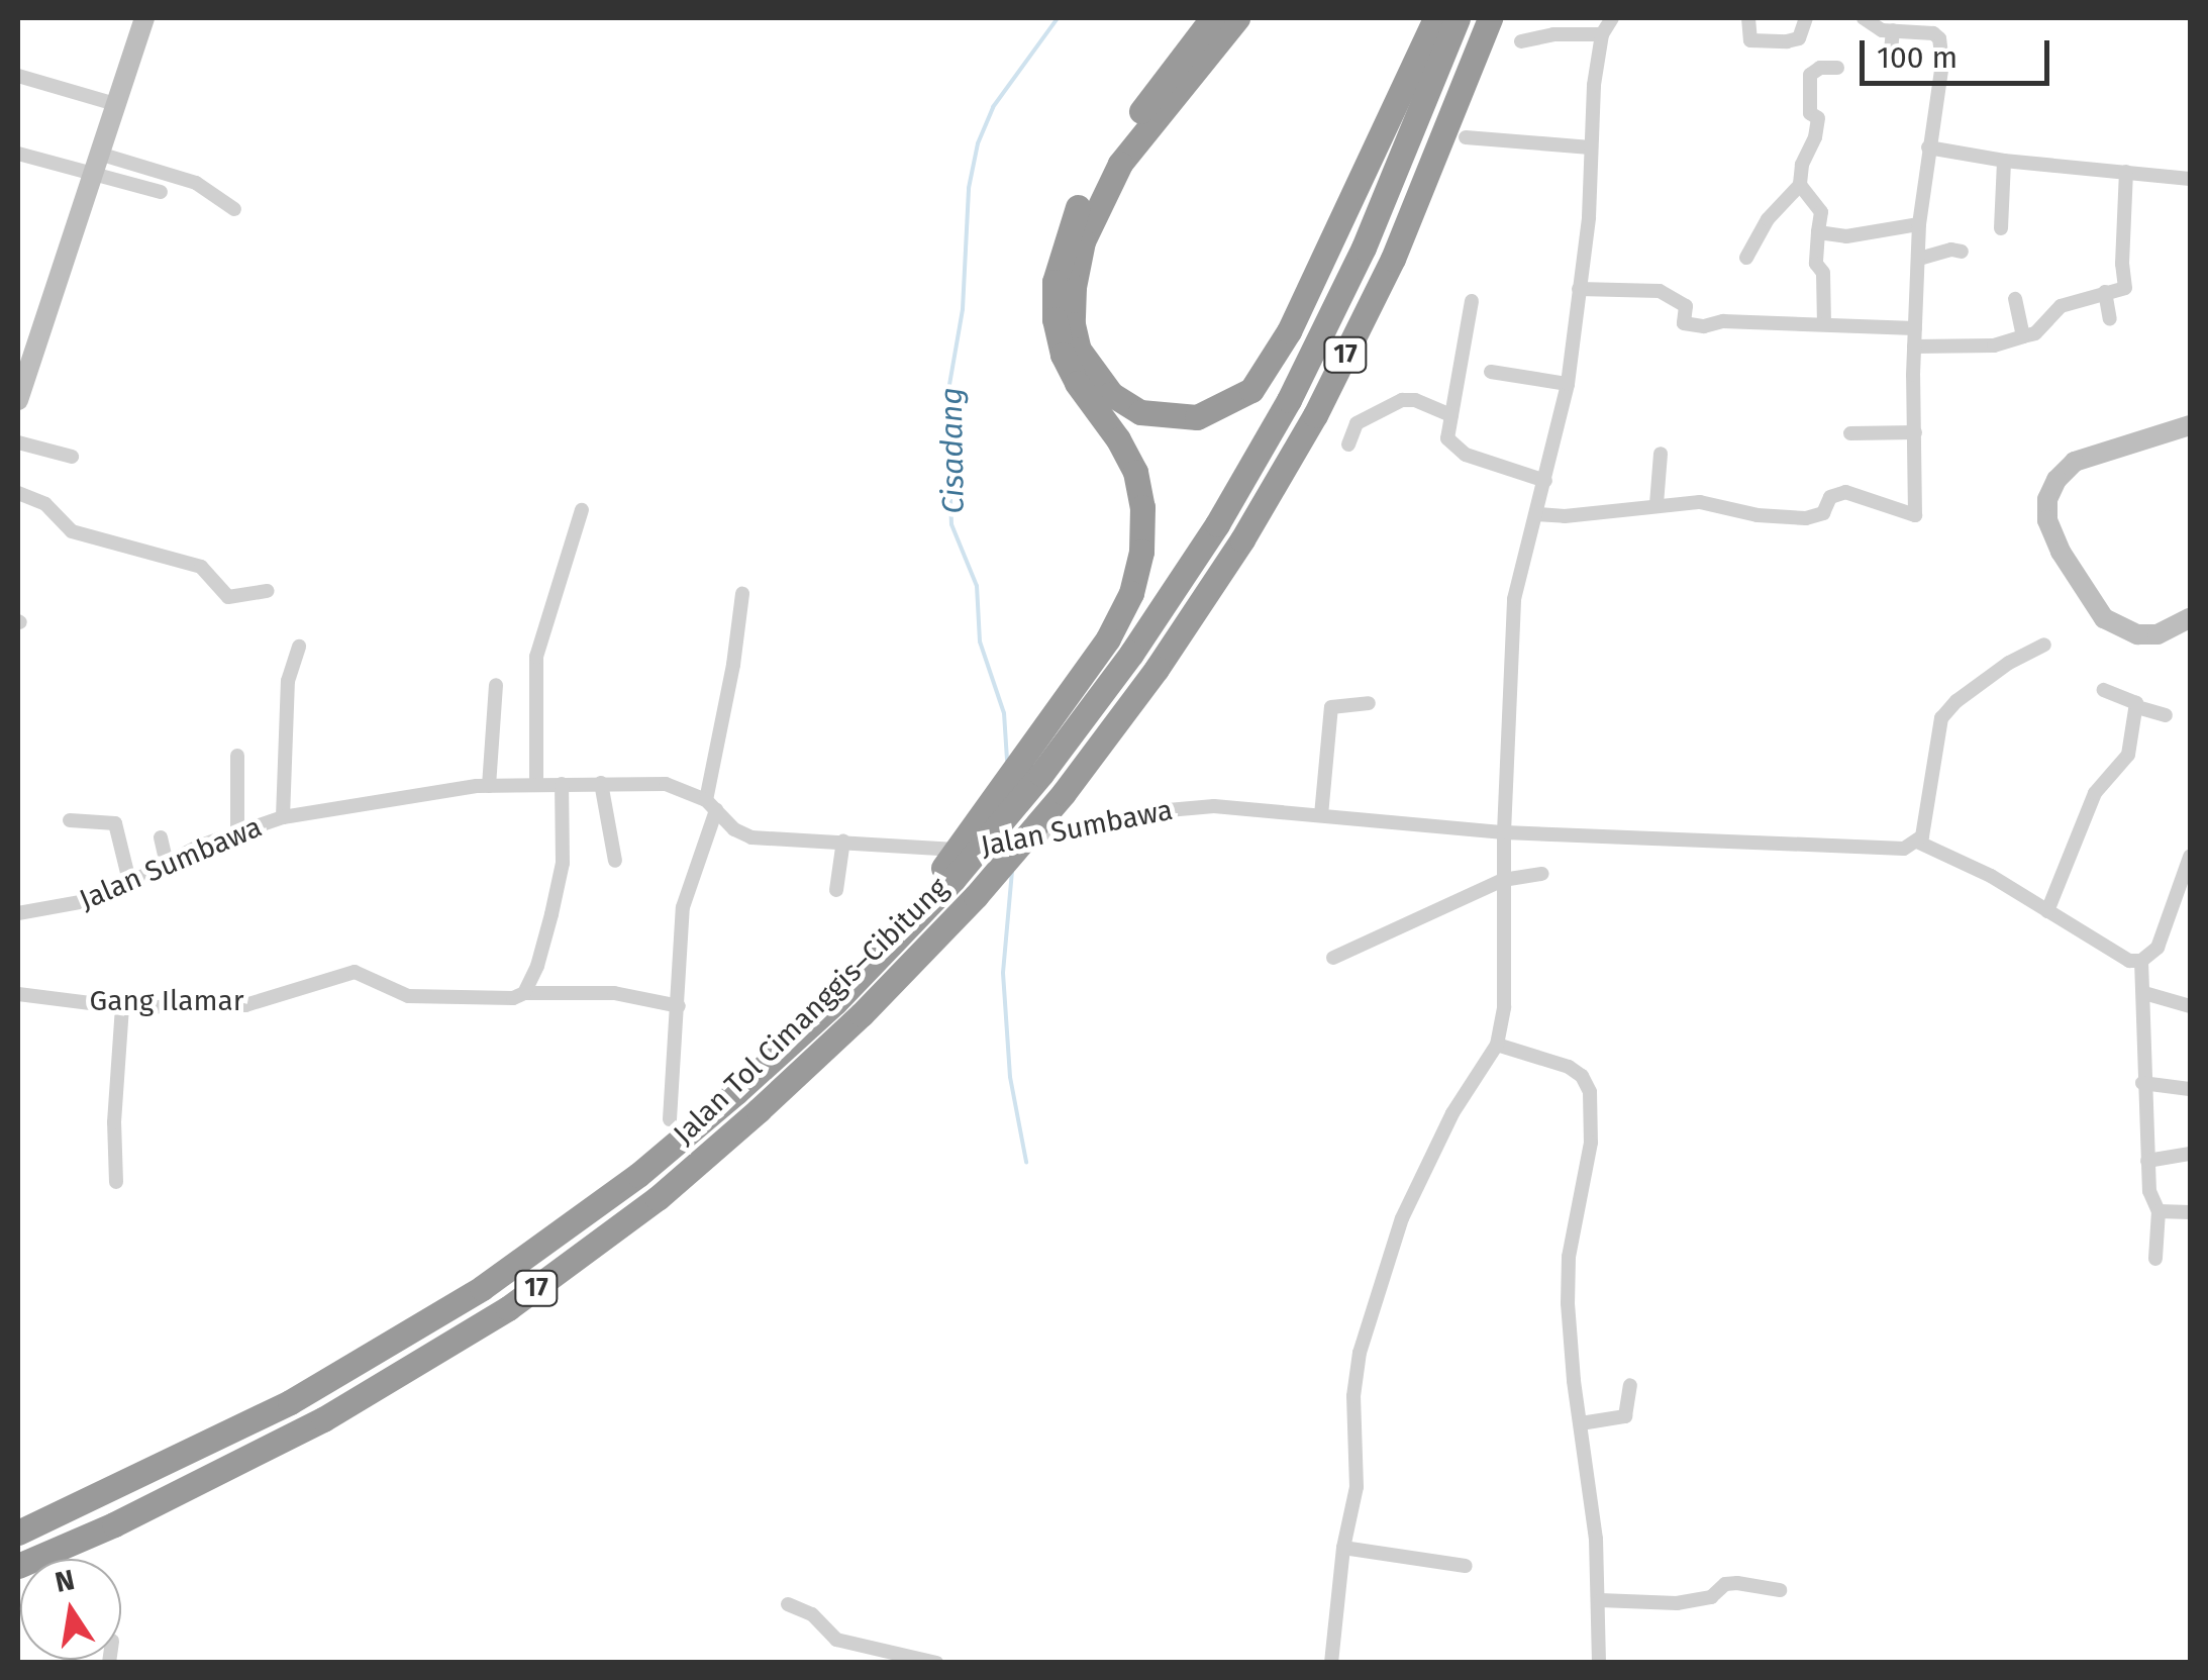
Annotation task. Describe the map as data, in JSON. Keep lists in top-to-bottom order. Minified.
{"streets":{"highway":["17","Jalan Tol Cimanggis–Cibitung"],"street":["Jalan Sumbawa","Gang Ilamar"]},"water":["Cisadang"],"scale_bar":"100 m","north":"top"}
